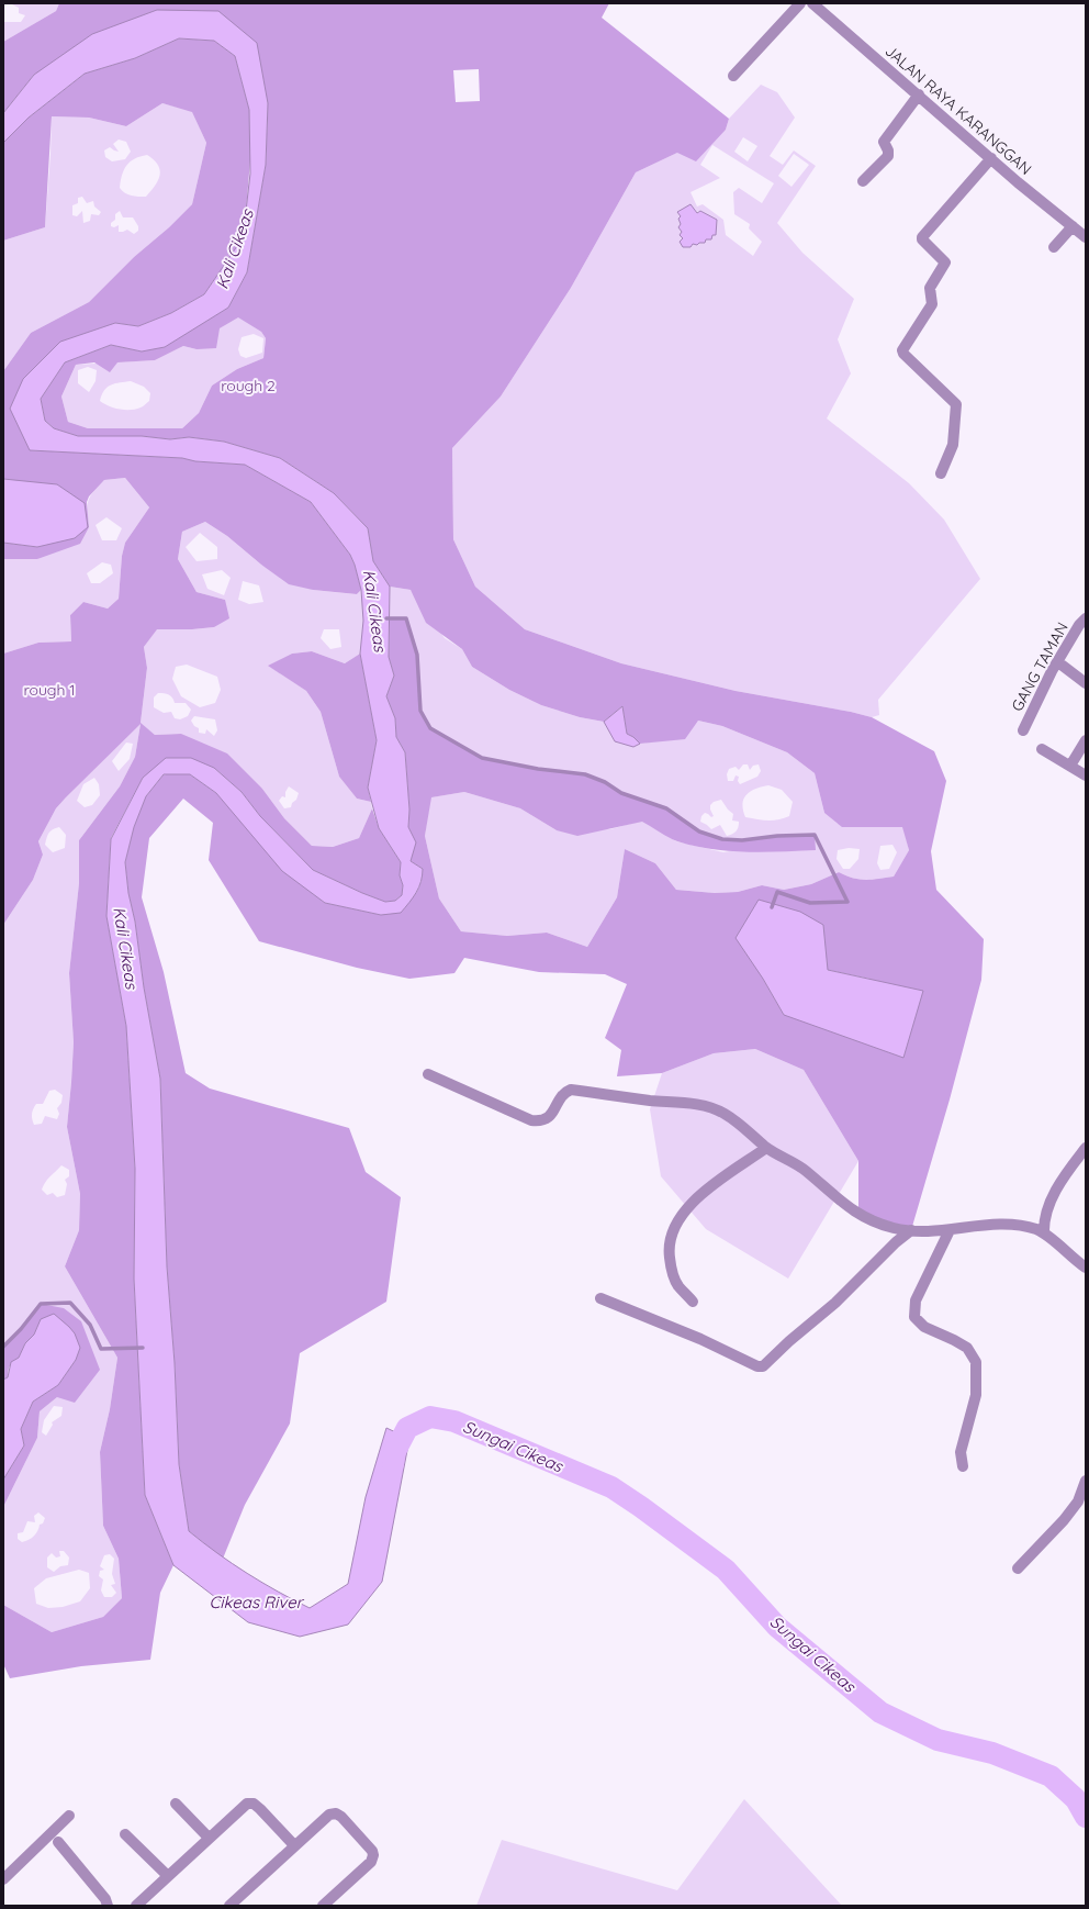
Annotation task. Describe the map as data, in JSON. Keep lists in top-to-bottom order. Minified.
{"streets":{"street":["JALAN RAYA KARANGGAN","GANG TAMAN"]},"water":["Kali Cikeas","Sungai Cikeas","Cikeas River"],"parks":["rough 2","rough 1"]}
